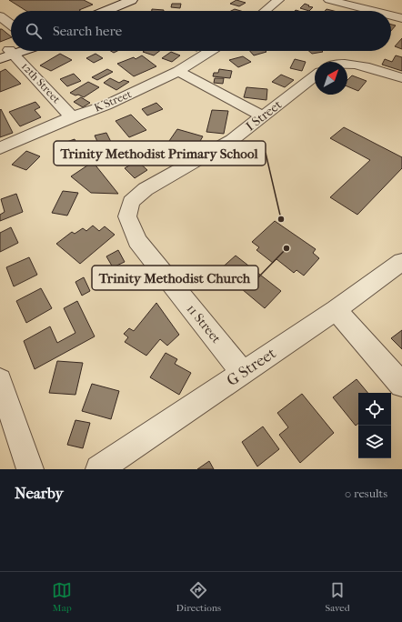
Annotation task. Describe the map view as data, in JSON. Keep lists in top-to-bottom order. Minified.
{"streets":{"street":["12th Street","K Street","I Street","11 Street","G Street"]},"crossings":[["12th Street","K Street"],["I Street","11 Street"],["11 Street","G Street"]],"places":["Trinity Methodist Primary School","Trinity Methodist Church"],"north":"top right","page":{"search":"Search here","heading":["Nearby","0 results"],"nav":["Map","Directions","Saved"]}}
